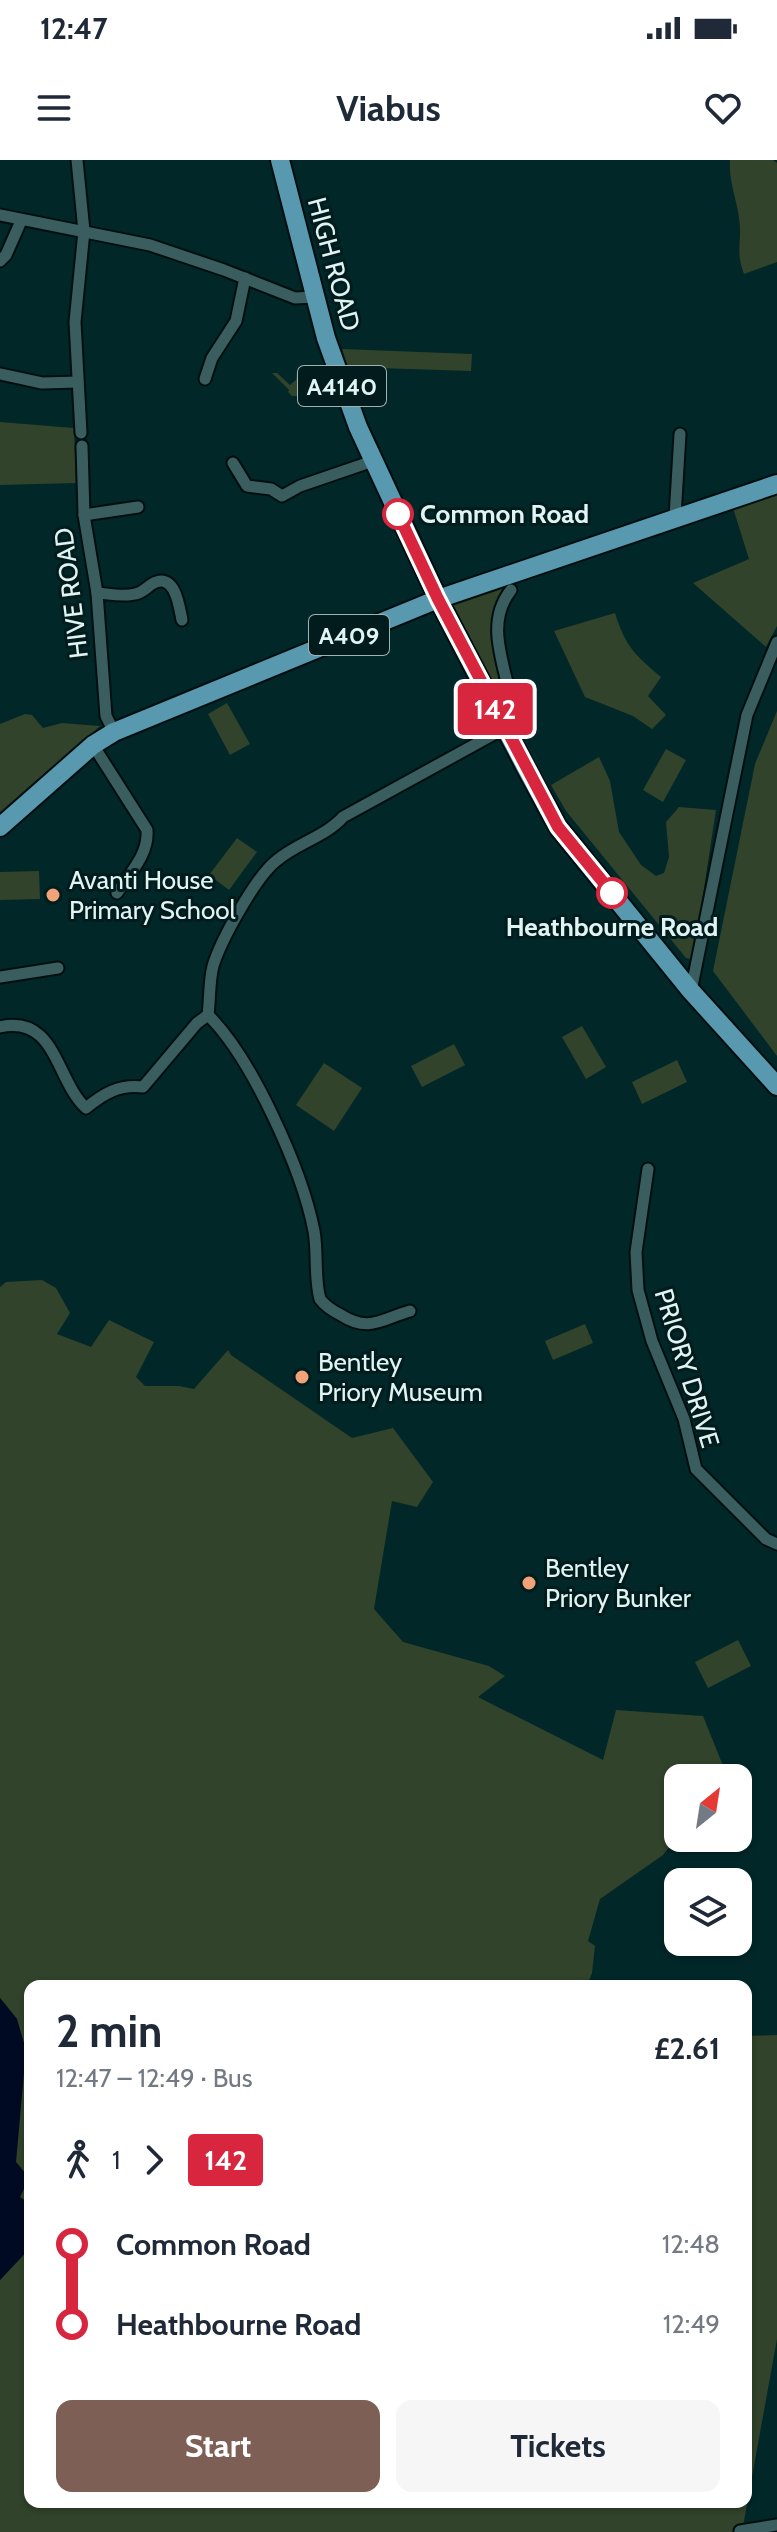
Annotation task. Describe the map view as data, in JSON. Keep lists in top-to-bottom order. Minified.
{"streets":{"main road":["HIGH ROAD","A4140","A409"],"street":["HIVE ROAD","PRIORY DRIVE"]},"crossings":[["HIGH ROAD","A4140"],["HIGH ROAD","A409"],["A4140","A409"],["HIVE ROAD","A409"]],"places":["Common Road","Heathbourne Road","Avanti House Primary School","Bentley Priory Museum","Bentley Priory Bunker"],"lines":["bus line 142"],"north":"top right","page":{"status":"12:47","header":"Viabus","on_map":"142","heading":["2 min","12:47 – 12:49 · Bus","£2.61"],"legs":["1","142"],"list":[{"name":"Common Road","value":"12:48"},{"name":"Heathbourne Road","value":"12:49"}],"buttons":["Start","Tickets"]}}
